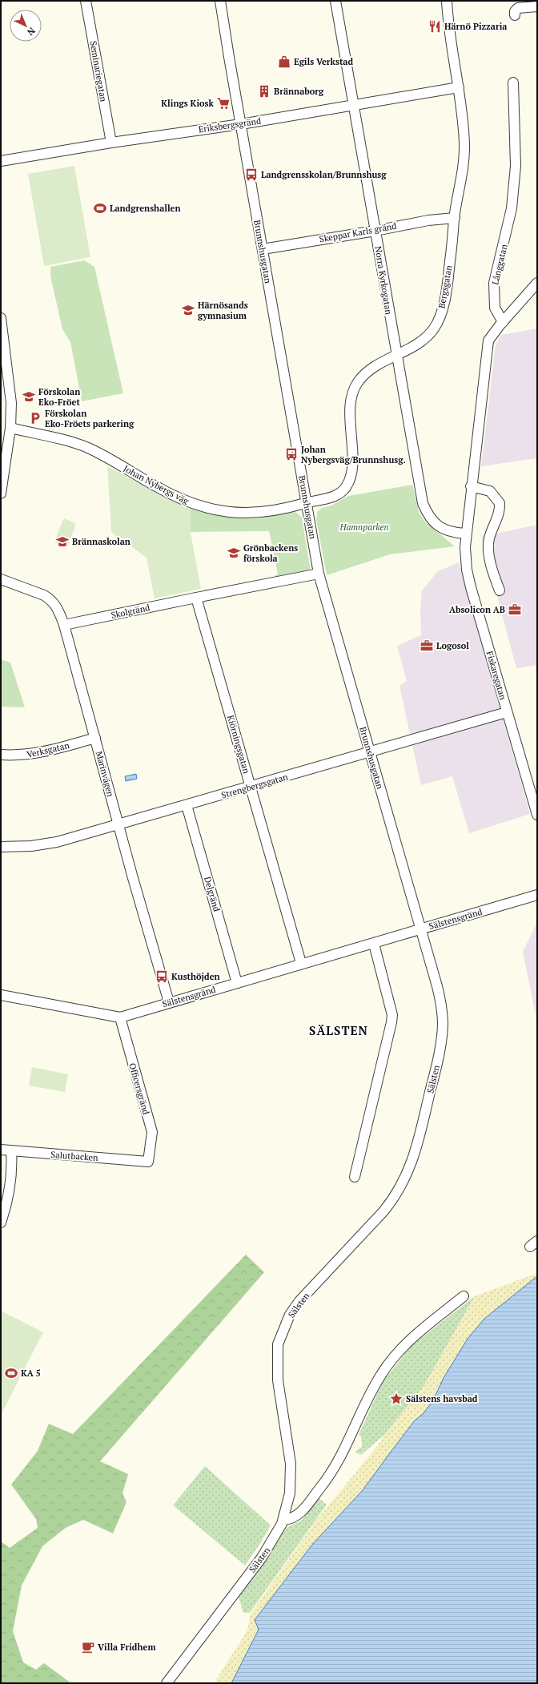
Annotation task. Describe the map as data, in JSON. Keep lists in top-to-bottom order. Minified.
{"streets":{"street":["Seminariegatan","Eriksbergsgränd","Skeppar Karls gränd","Brunnshusgatan","Långgatan","Norra Kyrkogatan","Bergsgatan","Johan Nybergs väg","Skolgränd","Fiskaregatan","Kiörningsgatan","Verksgatan","Marinvägen","Strengbergsgatan","Delgränd","Sälstensgränd","Sälsten","Officersgränd","Salutbacken"]},"crossings":[["Seminariegatan","Eriksbergsgränd"],["Eriksbergsgränd","Brunnshusgatan"],["Eriksbergsgränd","Norra Kyrkogatan"],["Eriksbergsgränd","Bergsgatan"],["Skeppar Karls gränd","Brunnshusgatan"],["Skeppar Karls gränd","Norra Kyrkogatan"],["Skeppar Karls gränd","Bergsgatan"],["Brunnshusgatan","Bergsgatan"],["Brunnshusgatan","Johan Nybergs väg"],["Brunnshusgatan","Skolgränd"],["Brunnshusgatan","Strengbergsgatan"],["Brunnshusgatan","Sälstensgränd"],["Brunnshusgatan","Sälsten"],["Norra Kyrkogatan","Bergsgatan"],["Norra Kyrkogatan","Fiskaregatan"],["Bergsgatan","Johan Nybergs väg"],["Skolgränd","Kiörningsgatan"],["Skolgränd","Marinvägen"],["Fiskaregatan","Strengbergsgatan"],["Kiörningsgatan","Strengbergsgatan"],["Kiörningsgatan","Sälstensgränd"],["Verksgatan","Marinvägen"],["Marinvägen","Strengbergsgatan"],["Marinvägen","Sälstensgränd"],["Strengbergsgatan","Delgränd"],["Delgränd","Sälstensgränd"],["Sälstensgränd","Sälsten"],["Sälstensgränd","Officersgränd"],["Officersgränd","Salutbacken"]],"districts":["SÄLSTEN"],"parks":["Hamnparken"],"places":{"restaurant":["Härnö Pizzaria"],"shop":["Egils Verkstad"],"building":["Brännaborg"],"supermarket":["Klings Kiosk"],"bus stop":["Landgrensskolan/Brunnshusg","Johan Nybergsväg/Brunnshusg.","Kusthöjden"],"sports":["Landgrenshallen","KA 5"],"school or university":["Härnösands gymnasium","Förskolan Eko-Fröet","Brännaskolan","Grönbackens förskola"],"parking":["Förskolan Eko-Fröets parkering"],"office":["Absolicon AB","Logosol"],"place":["Sälstens havsbad"],"cafe":["Villa Fridhem"]},"north":"bottom right"}
